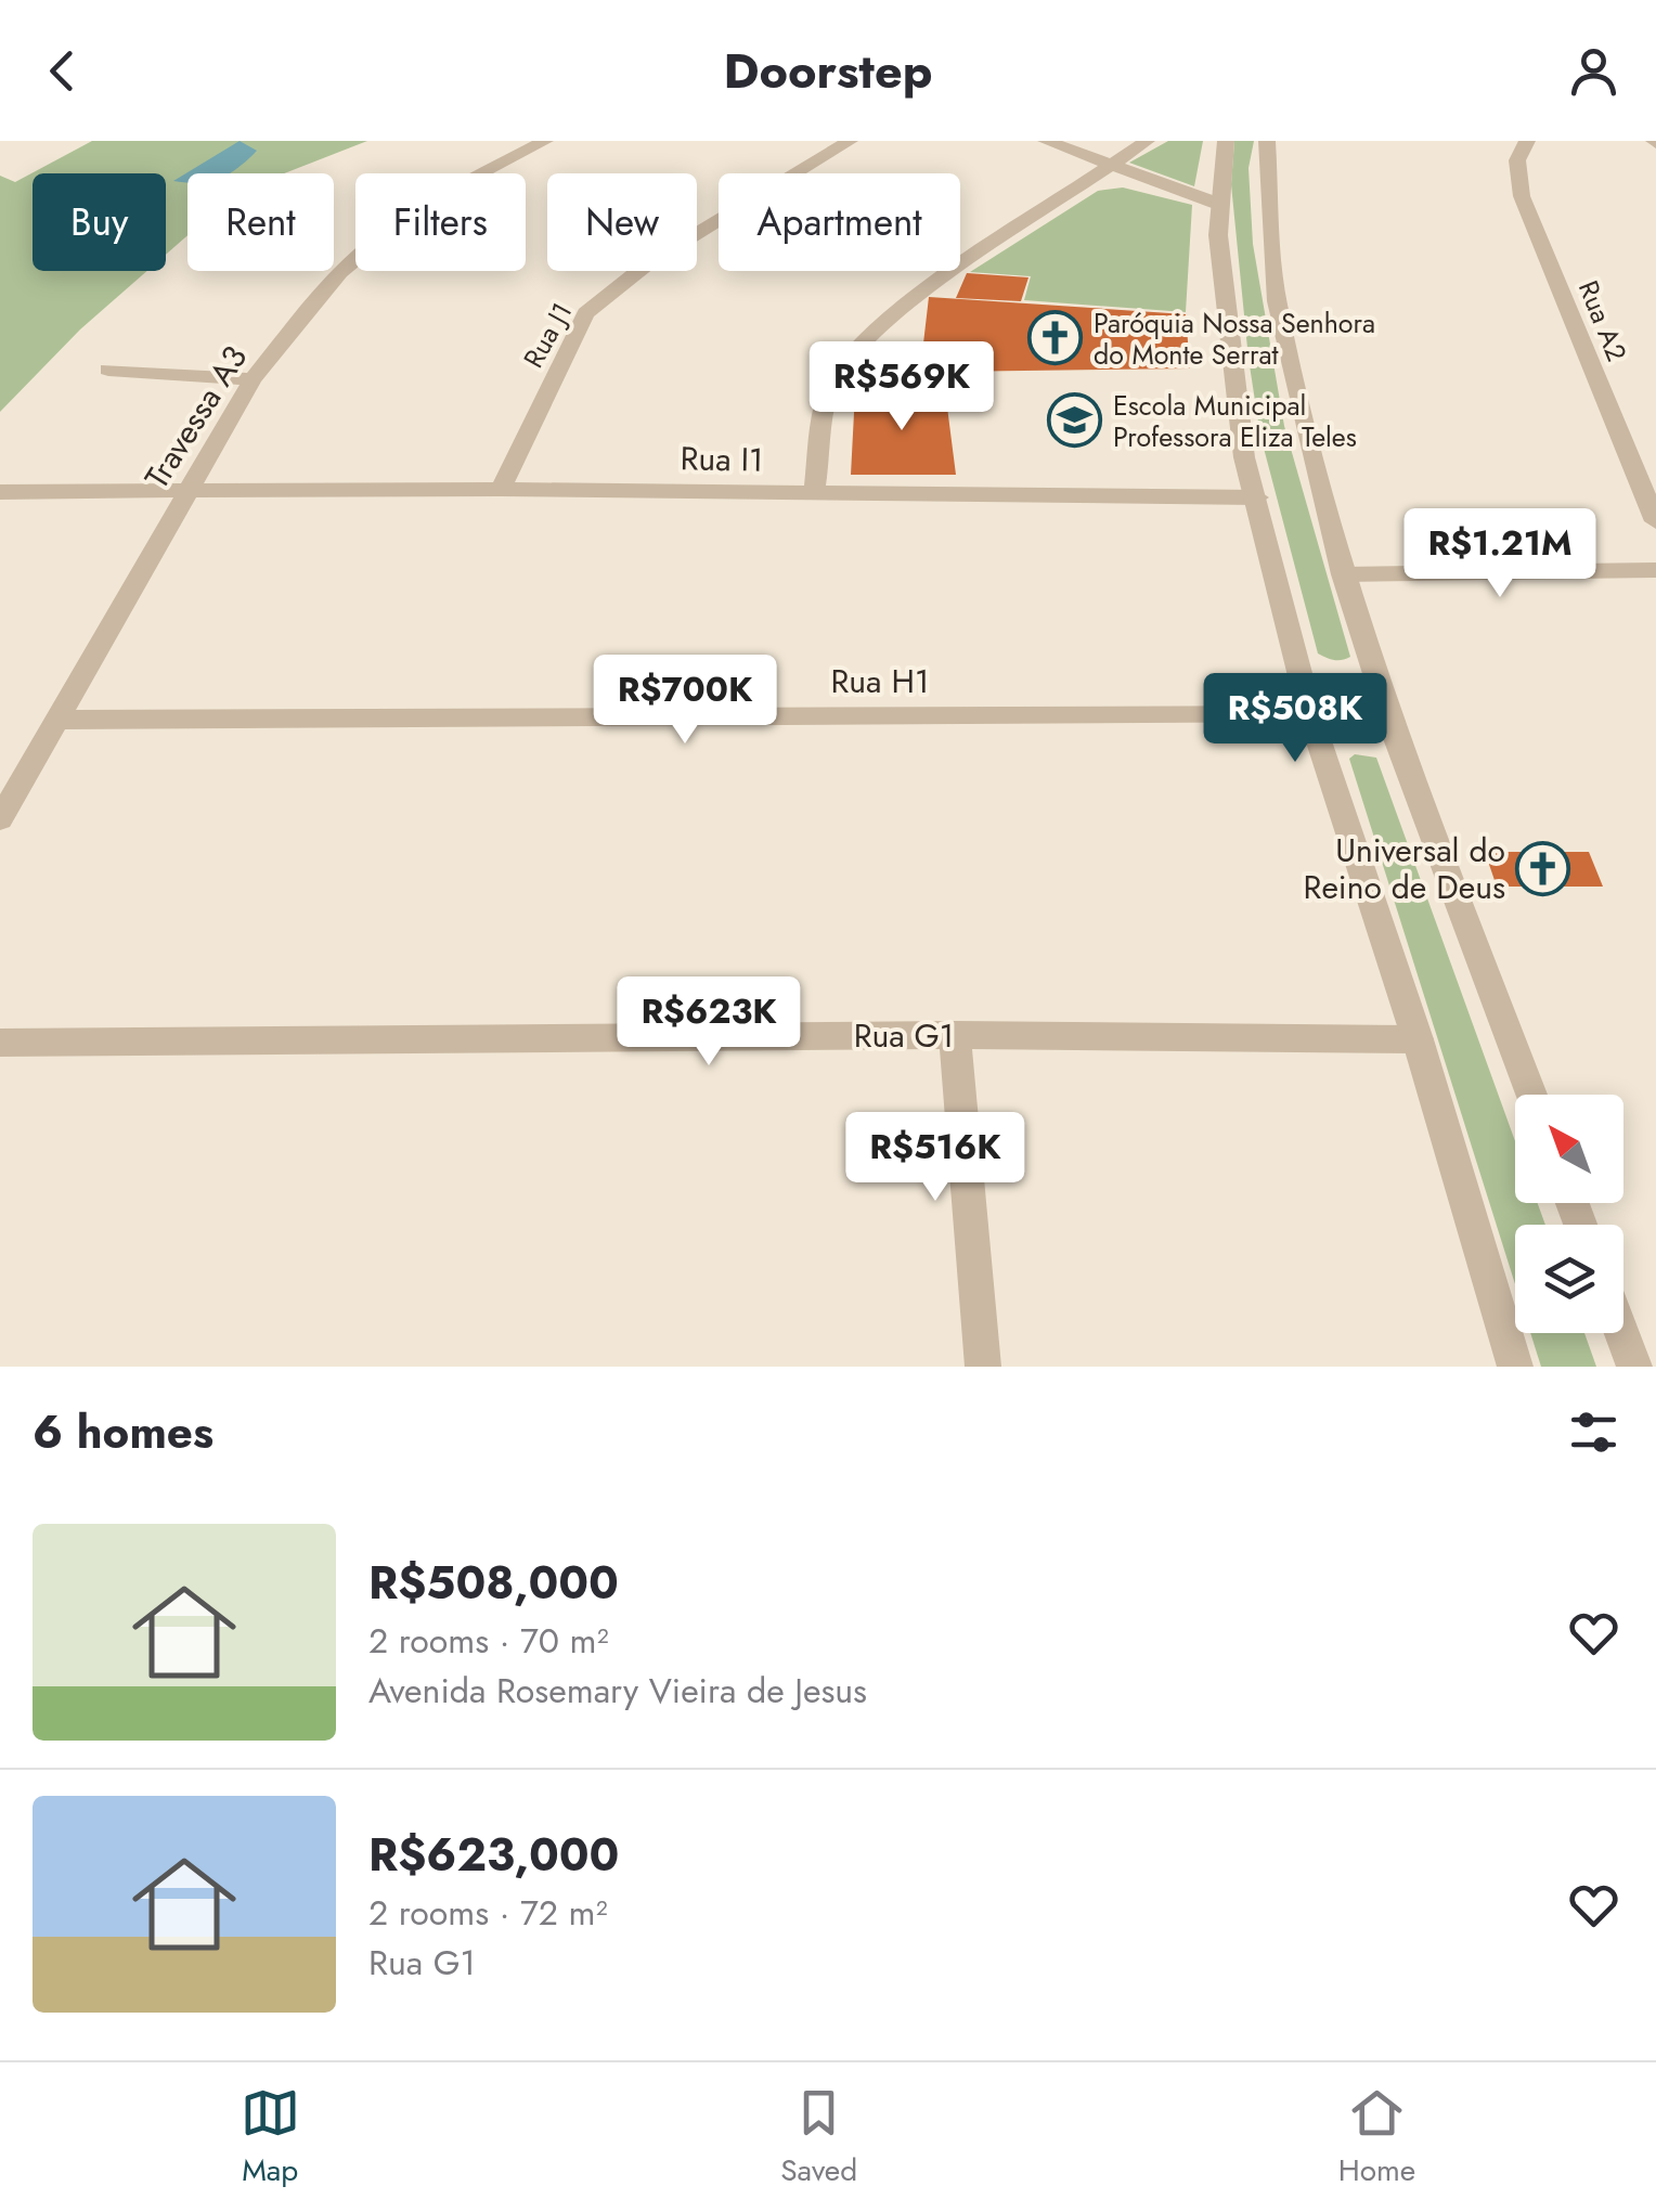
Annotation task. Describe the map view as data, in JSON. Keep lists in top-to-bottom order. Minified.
{"streets":{"street":["Rua A2","Rua J1","Travessa A3","Rua I1","Rua H1","Rua G1"]},"crossings":[["Rua J1","Rua I1"],["Travessa A3","Rua I1"],["Travessa A3","Rua H1"]],"places":{"church":["Paróquia Nossa Senhora do Monte Serrat","Universal do Reino de Deus"],"school or university":["Escola Municipal Professora Eliza Teles"]},"north":"top left","page":{"header":"Doorstep","chip":["Buy","Rent","Filters","New","Apartment"],"price":["R$569K","R$1.21M","R$700K","R$508K","R$623K","R$516K"],"heading":"6 homes","list":[{"name":"R$508,000","note":"2 rooms · 70 m² · Avenida Rosemary Vieira de Jesus"},{"name":"R$623,000","note":"2 rooms · 72 m² · Rua G1"}],"tabs":["Map","Saved","Home"]}}
